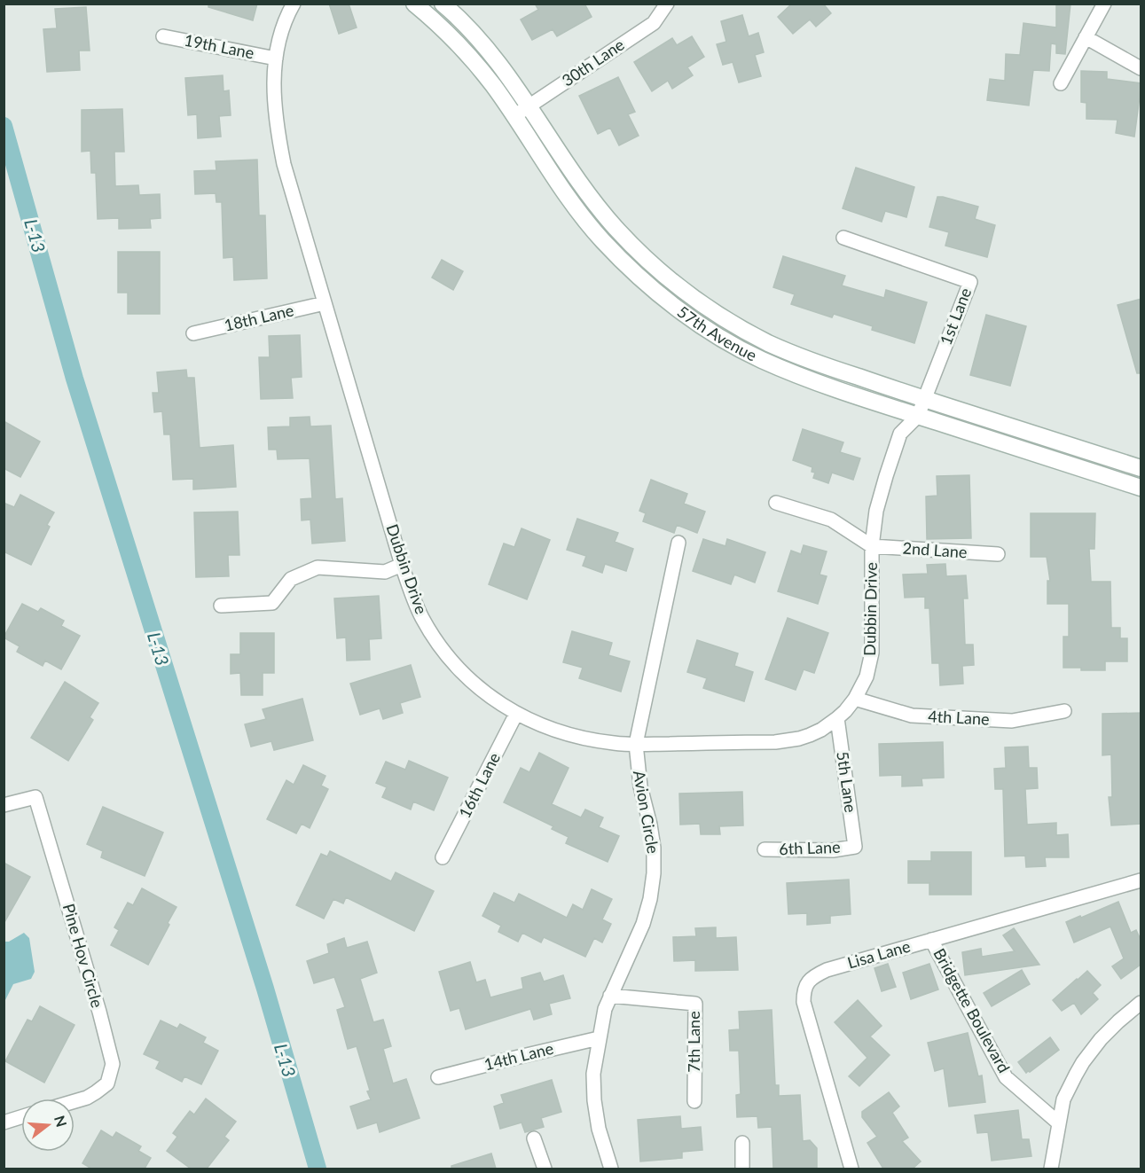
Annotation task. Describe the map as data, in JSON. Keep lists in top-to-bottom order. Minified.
{"streets":{"street":["19th Lane","30th Lane","1st Lane","18th Lane","57th Avenue","2nd Lane","Dubbin Drive","4th Lane","5th Lane","16th Lane","Avion Circle","6th Lane","Lisa Lane","Pine Hov Circle","Bridgette Boulevard","7th Lane","14th Lane"]},"crossings":[["19th Lane","Dubbin Drive"],["30th Lane","57th Avenue"],["1st Lane","57th Avenue"],["1st Lane","Dubbin Drive"],["18th Lane","Dubbin Drive"],["57th Avenue","Dubbin Drive"],["2nd Lane","Dubbin Drive"],["Dubbin Drive","4th Lane"],["Dubbin Drive","5th Lane"],["Dubbin Drive","16th Lane"],["Dubbin Drive","Avion Circle"],["5th Lane","6th Lane"],["Avion Circle","7th Lane"],["Avion Circle","14th Lane"],["Lisa Lane","Bridgette Boulevard"]],"water":["L-13"],"north":"right"}
